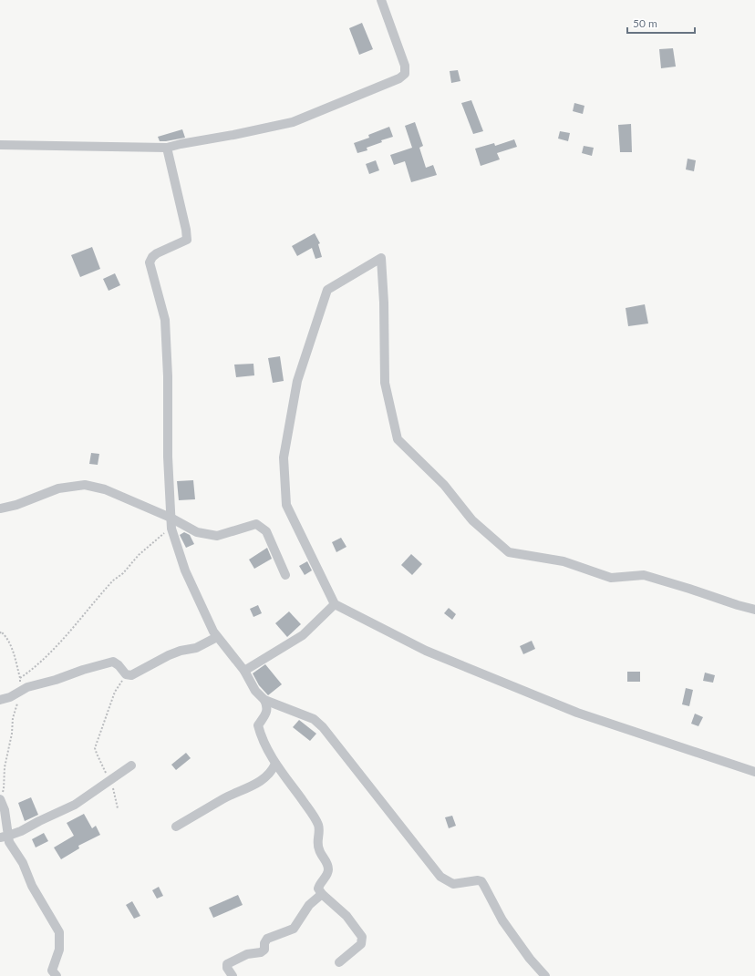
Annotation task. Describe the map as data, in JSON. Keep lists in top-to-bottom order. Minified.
{"scale_bar":"50 m"}
